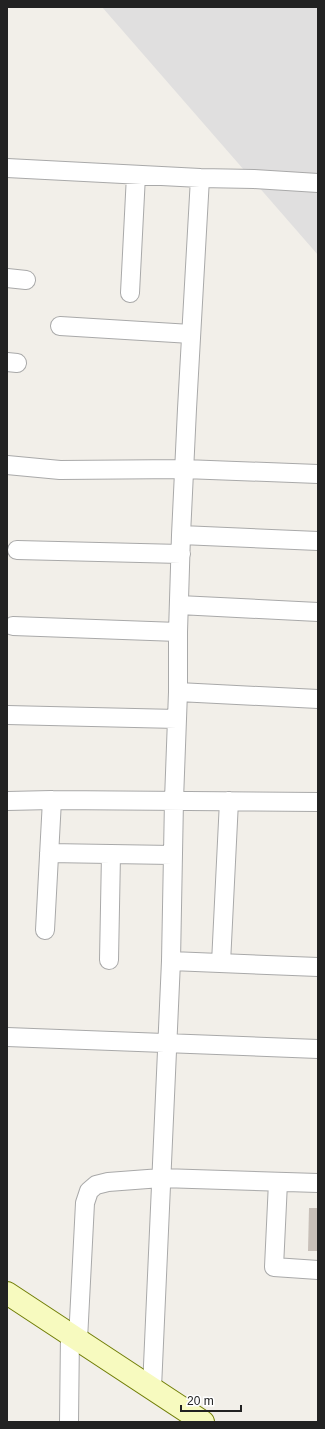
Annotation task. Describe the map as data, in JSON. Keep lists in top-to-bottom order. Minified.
{"scale_bar":"20 m"}
